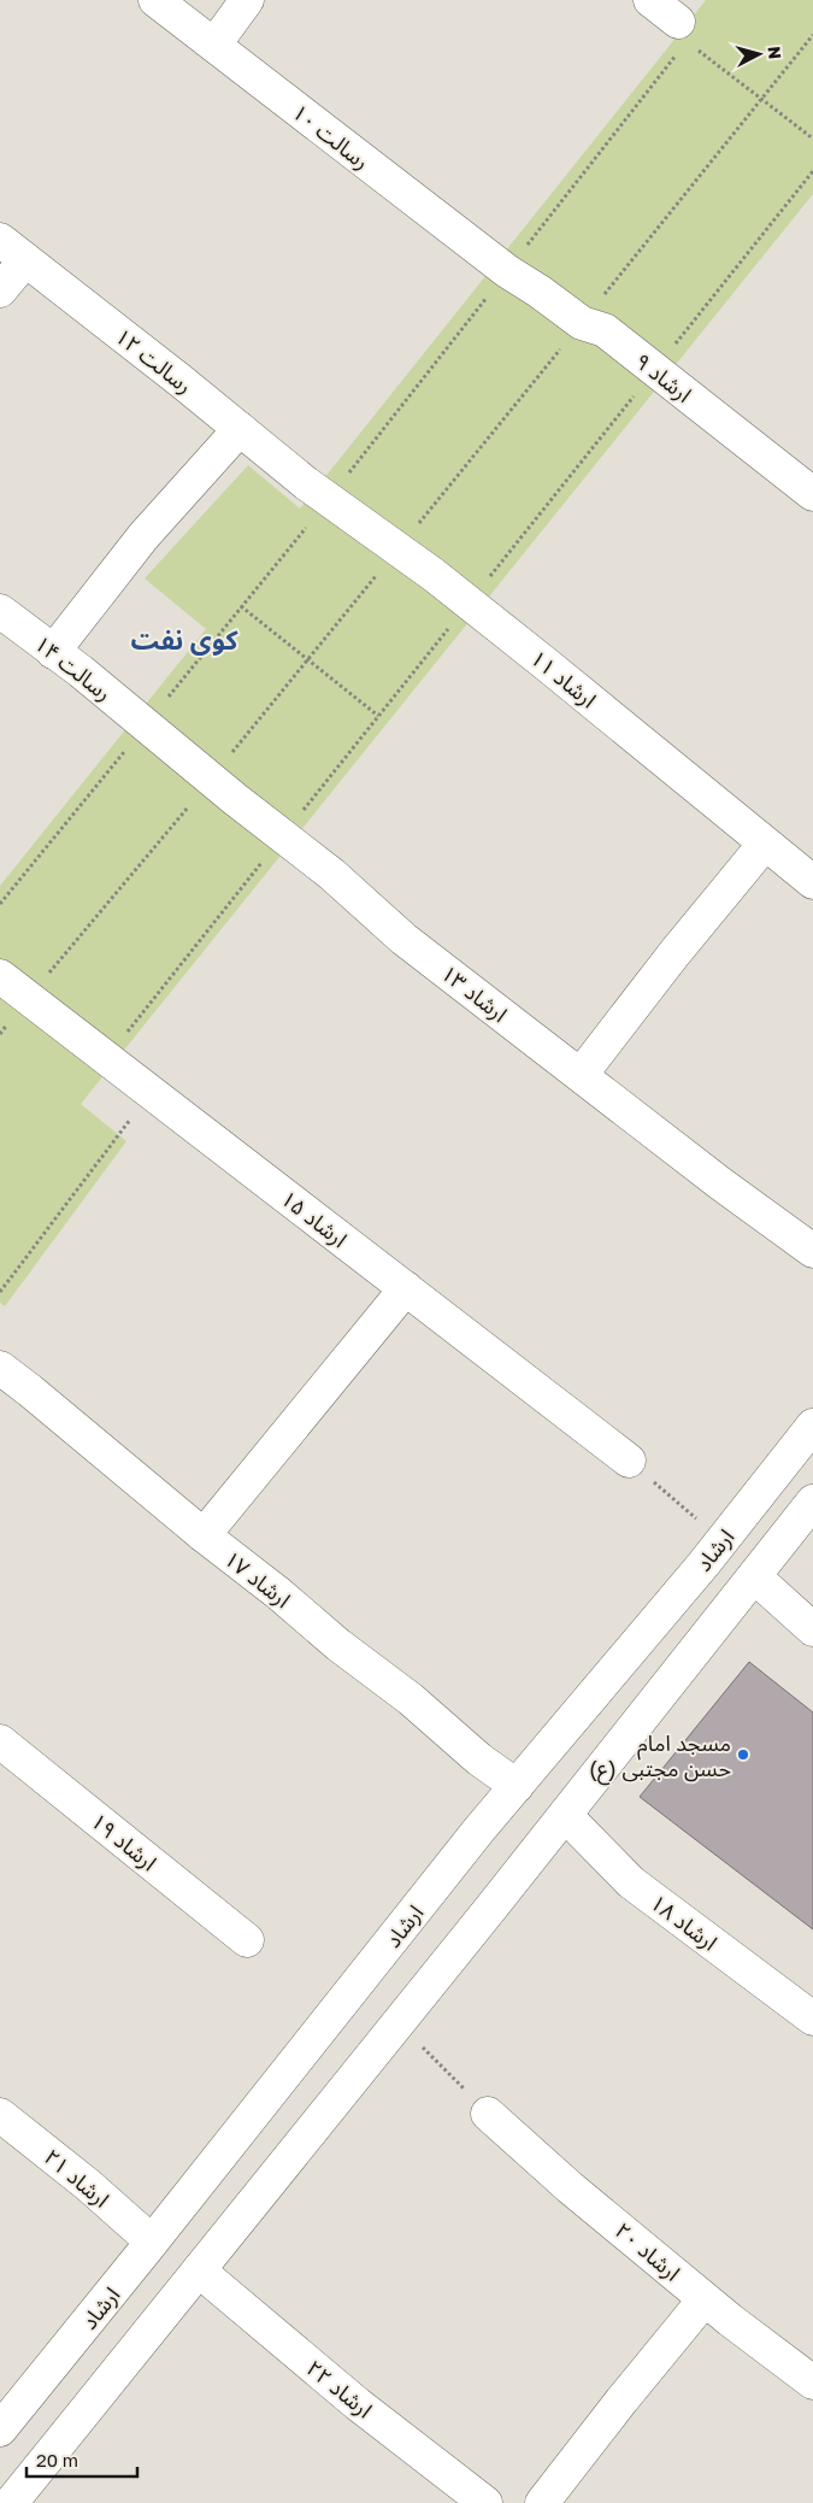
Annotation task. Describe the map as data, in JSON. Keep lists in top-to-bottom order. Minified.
{"streets":{"street":["رسالت ۱۰","رسالت ۱۲","ارشاد ۹","رسالت ۱۴","ارشاد ۱۱","ارشاد ۱۳","ارشاد ۱۵","ارشاد","ارشاد ۱۷","ارشاد ۱۹","ارشاد ۱۸","ارشاد ۲۱","ارشاد ۲۰","ارشاد ۲۲"]},"crossings":[["رسالت ۱۰","ارشاد ۹"],["رسالت ۱۲","ارشاد ۱۱"],["رسالت ۱۴","ارشاد ۱۳"],["ارشاد","ارشاد ۱۷"],["ارشاد","ارشاد ۲۱"]],"districts":["کوی نفت"],"places":["مسجد امام حسن مجتبی (ع)"],"scale_bar":"20 m","north":"right"}
